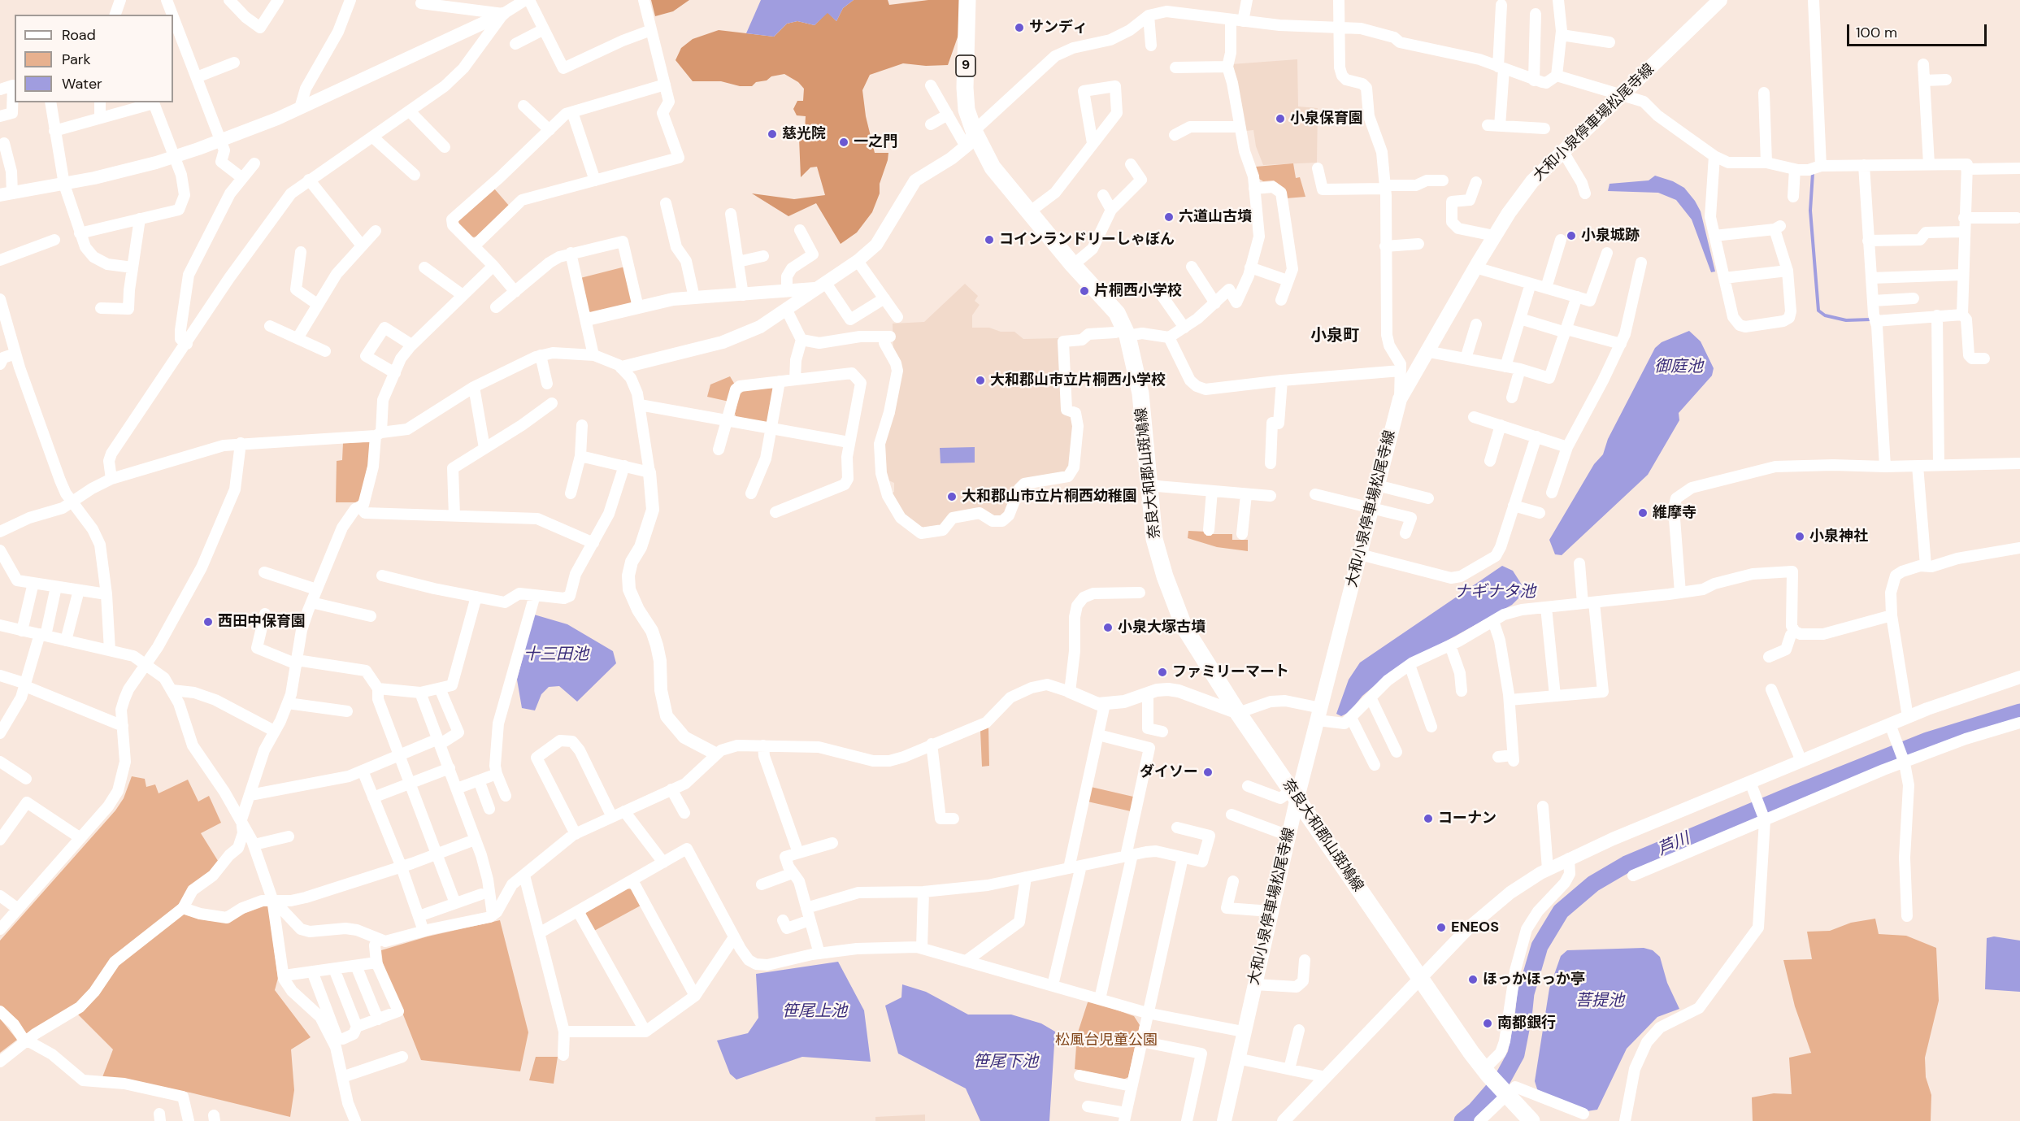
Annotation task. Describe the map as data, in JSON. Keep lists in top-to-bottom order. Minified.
{"streets":{"main road":["9","大和小泉停車場松尾寺線","奈良大和郡山斑鳩線"]},"crossings":[["大和小泉停車場松尾寺線","奈良大和郡山斑鳩線"]],"districts":["小泉町"],"water":["御庭池","ナギナタ池","十三田池","芦川","菩提池","笹尾上池","笹尾下池"],"parks":["松風台児童公園"],"places":["サンディ","小泉保育園","慈光院","一之門","六道山古墳","小泉城跡","コインランドリーしゃぼん","片桐西小学校","大和郡山市立片桐西小学校","大和郡山市立片桐西幼稚園","維摩寺","小泉神社","西田中保育園","小泉大塚古墳","ファミリーマート","ダイソー","コーナン","ENEOS","ほっかほっか亭","南都銀行"],"legend":["Road","Park","Water"],"scale_bar":"100 m"}
